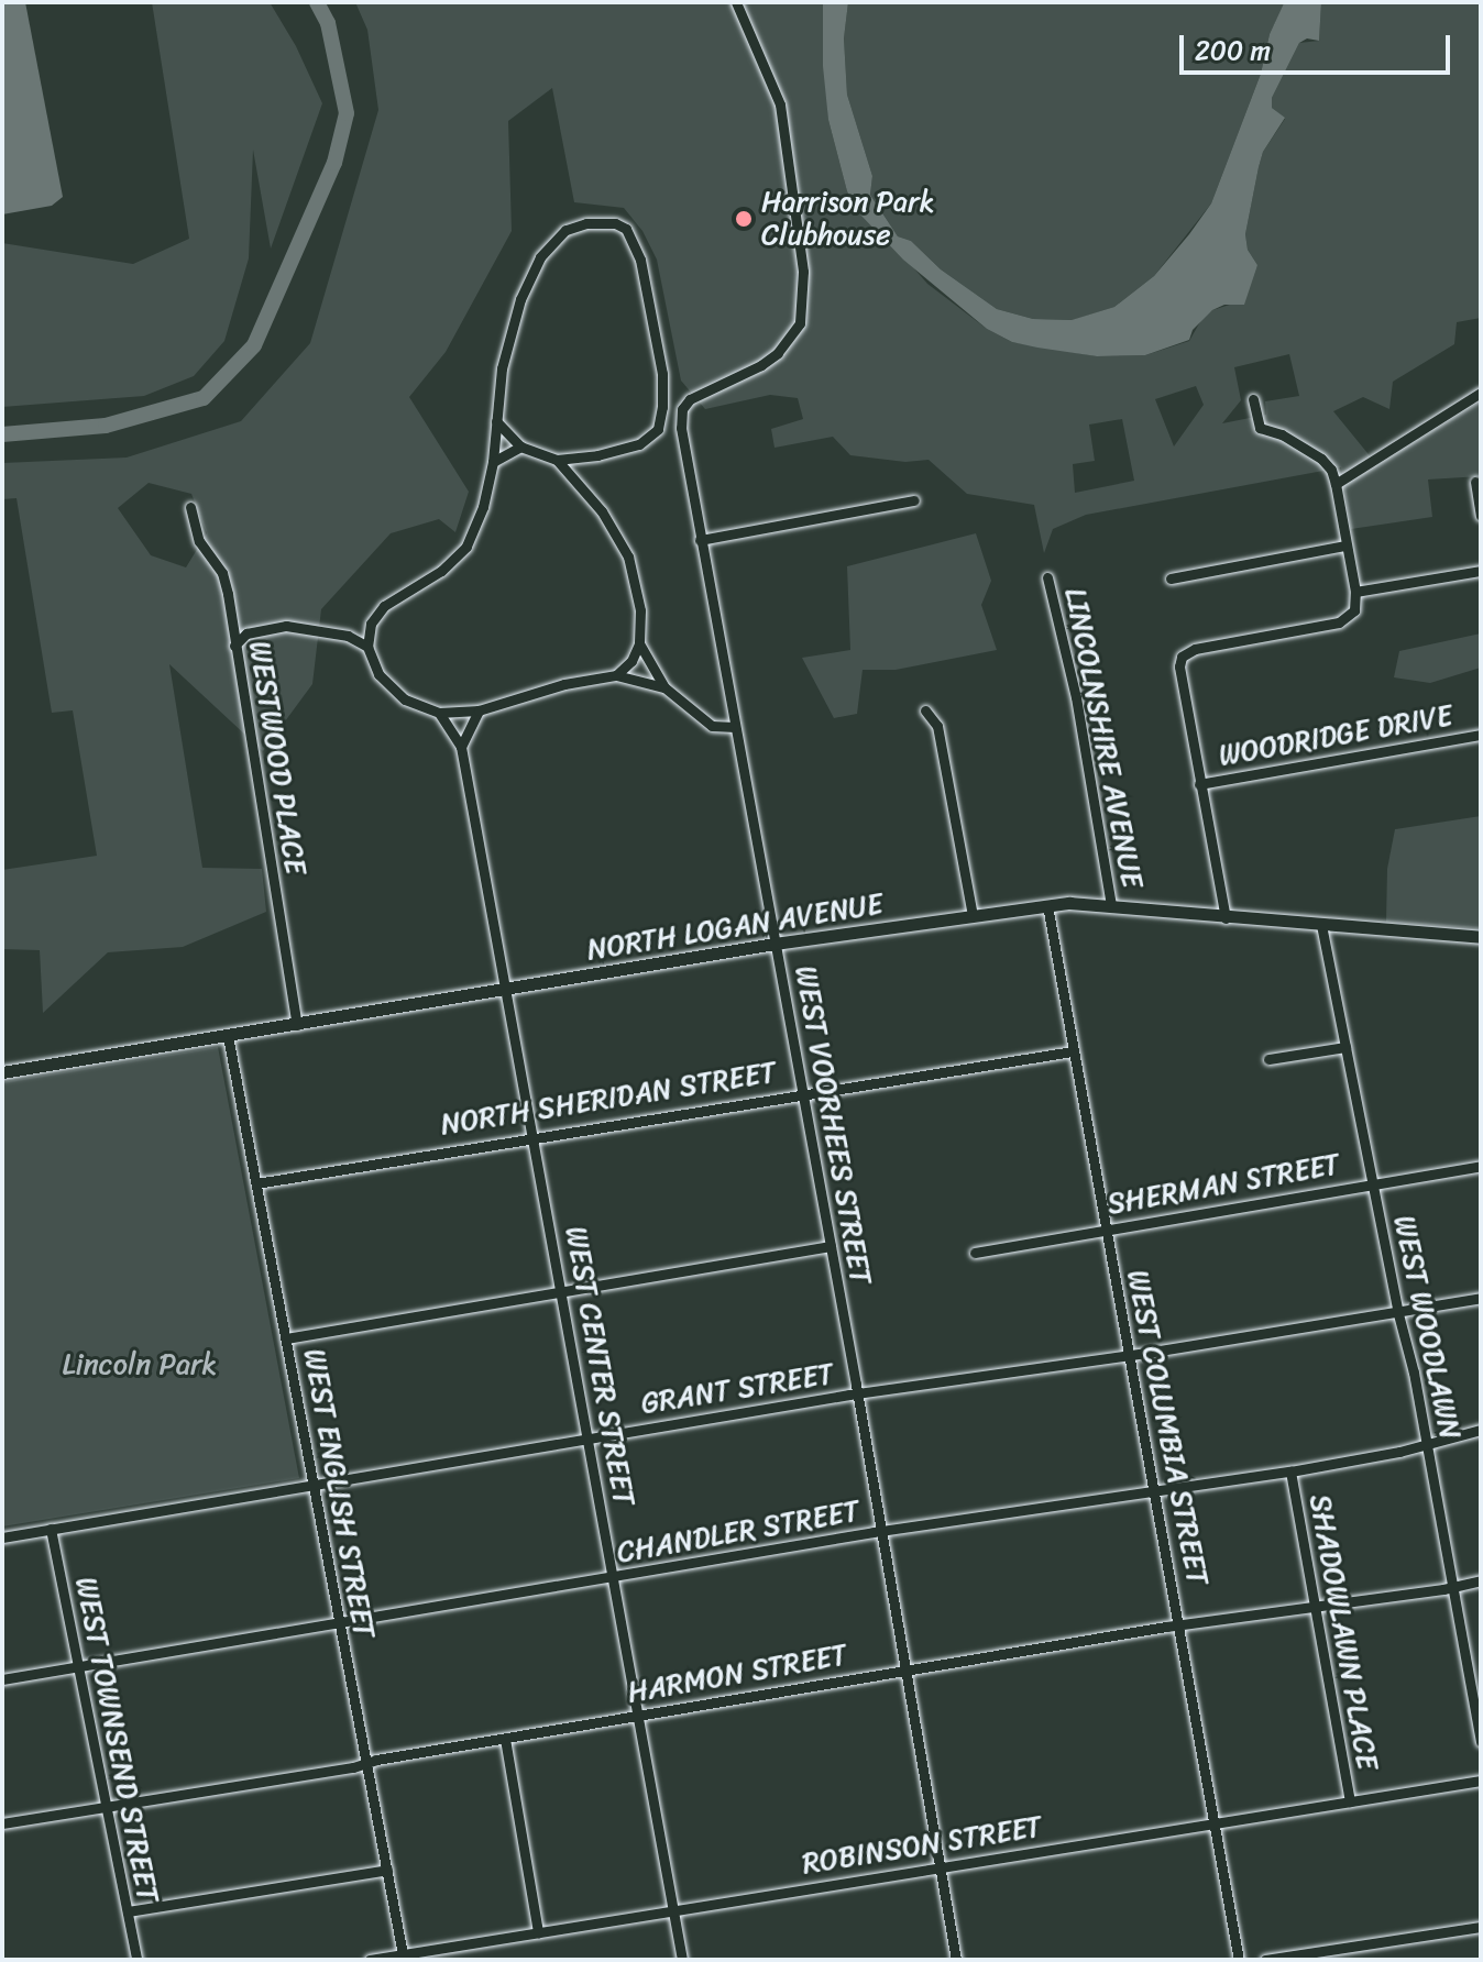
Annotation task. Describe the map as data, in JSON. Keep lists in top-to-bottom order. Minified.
{"streets":{"street":["WOODRIDGE DRIVE","LINCOLNSHIRE AVENUE","WESTWOOD PLACE","NORTH LOGAN AVENUE","NORTH SHERIDAN STREET","WEST VOORHEES STREET","SHERMAN STREET","WEST WOODLAWN","WEST CENTER STREET","GRANT STREET","WEST COLUMBIA STREET","WEST ENGLISH STREET","CHANDLER STREET","SHADOWLAWN PLACE","HARMON STREET","WEST TOWNSEND STREET","ROBINSON STREET"]},"crossings":[["LINCOLNSHIRE AVENUE","NORTH LOGAN AVENUE"],["WESTWOOD PLACE","NORTH LOGAN AVENUE"],["NORTH LOGAN AVENUE","WEST VOORHEES STREET"],["NORTH LOGAN AVENUE","WEST WOODLAWN"],["NORTH LOGAN AVENUE","WEST CENTER STREET"],["NORTH LOGAN AVENUE","WEST COLUMBIA STREET"],["NORTH LOGAN AVENUE","WEST ENGLISH STREET"],["NORTH SHERIDAN STREET","WEST VOORHEES STREET"],["NORTH SHERIDAN STREET","WEST CENTER STREET"],["NORTH SHERIDAN STREET","WEST COLUMBIA STREET"],["NORTH SHERIDAN STREET","WEST ENGLISH STREET"],["WEST VOORHEES STREET","GRANT STREET"],["WEST VOORHEES STREET","CHANDLER STREET"],["WEST VOORHEES STREET","HARMON STREET"],["WEST VOORHEES STREET","ROBINSON STREET"],["SHERMAN STREET","WEST WOODLAWN"],["SHERMAN STREET","WEST COLUMBIA STREET"],["WEST WOODLAWN","GRANT STREET"],["WEST WOODLAWN","CHANDLER STREET"],["WEST WOODLAWN","HARMON STREET"],["WEST CENTER STREET","GRANT STREET"],["WEST CENTER STREET","CHANDLER STREET"],["WEST CENTER STREET","HARMON STREET"],["WEST CENTER STREET","ROBINSON STREET"],["GRANT STREET","WEST COLUMBIA STREET"],["GRANT STREET","WEST ENGLISH STREET"],["GRANT STREET","WEST TOWNSEND STREET"],["WEST COLUMBIA STREET","CHANDLER STREET"],["WEST COLUMBIA STREET","HARMON STREET"],["WEST COLUMBIA STREET","ROBINSON STREET"],["WEST ENGLISH STREET","CHANDLER STREET"],["WEST ENGLISH STREET","HARMON STREET"],["WEST ENGLISH STREET","ROBINSON STREET"],["CHANDLER STREET","SHADOWLAWN PLACE"],["CHANDLER STREET","WEST TOWNSEND STREET"],["SHADOWLAWN PLACE","HARMON STREET"],["SHADOWLAWN PLACE","ROBINSON STREET"],["HARMON STREET","WEST TOWNSEND STREET"]],"parks":["Lincoln Park"],"places":["Harrison Park Clubhouse"],"scale_bar":"200 m"}
